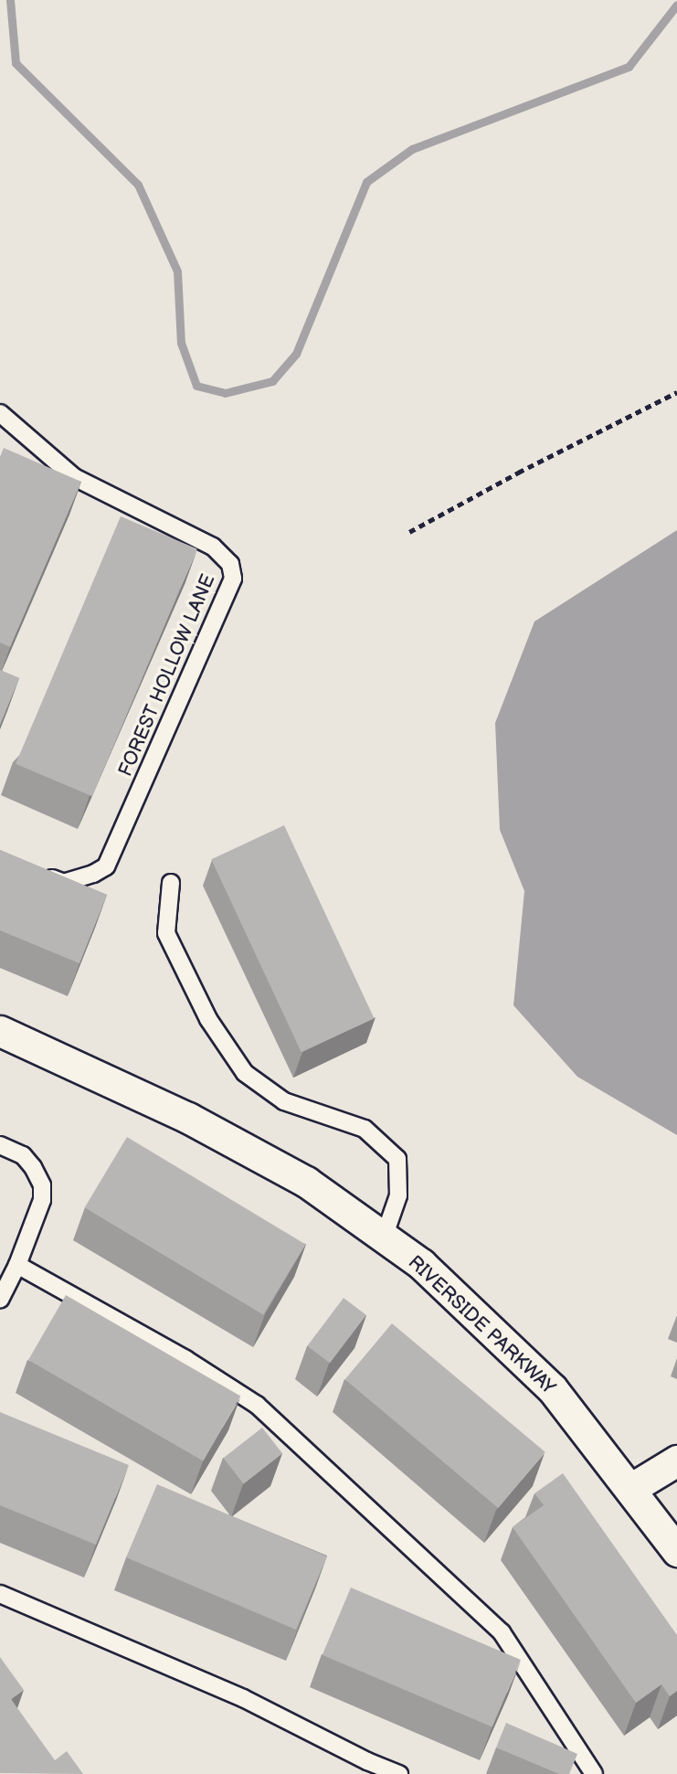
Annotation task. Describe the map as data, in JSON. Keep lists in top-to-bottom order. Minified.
{"streets":{"street":["RIVERSIDE PARKWAY"],"lane":["FOREST HOLLOW LANE"]}}
